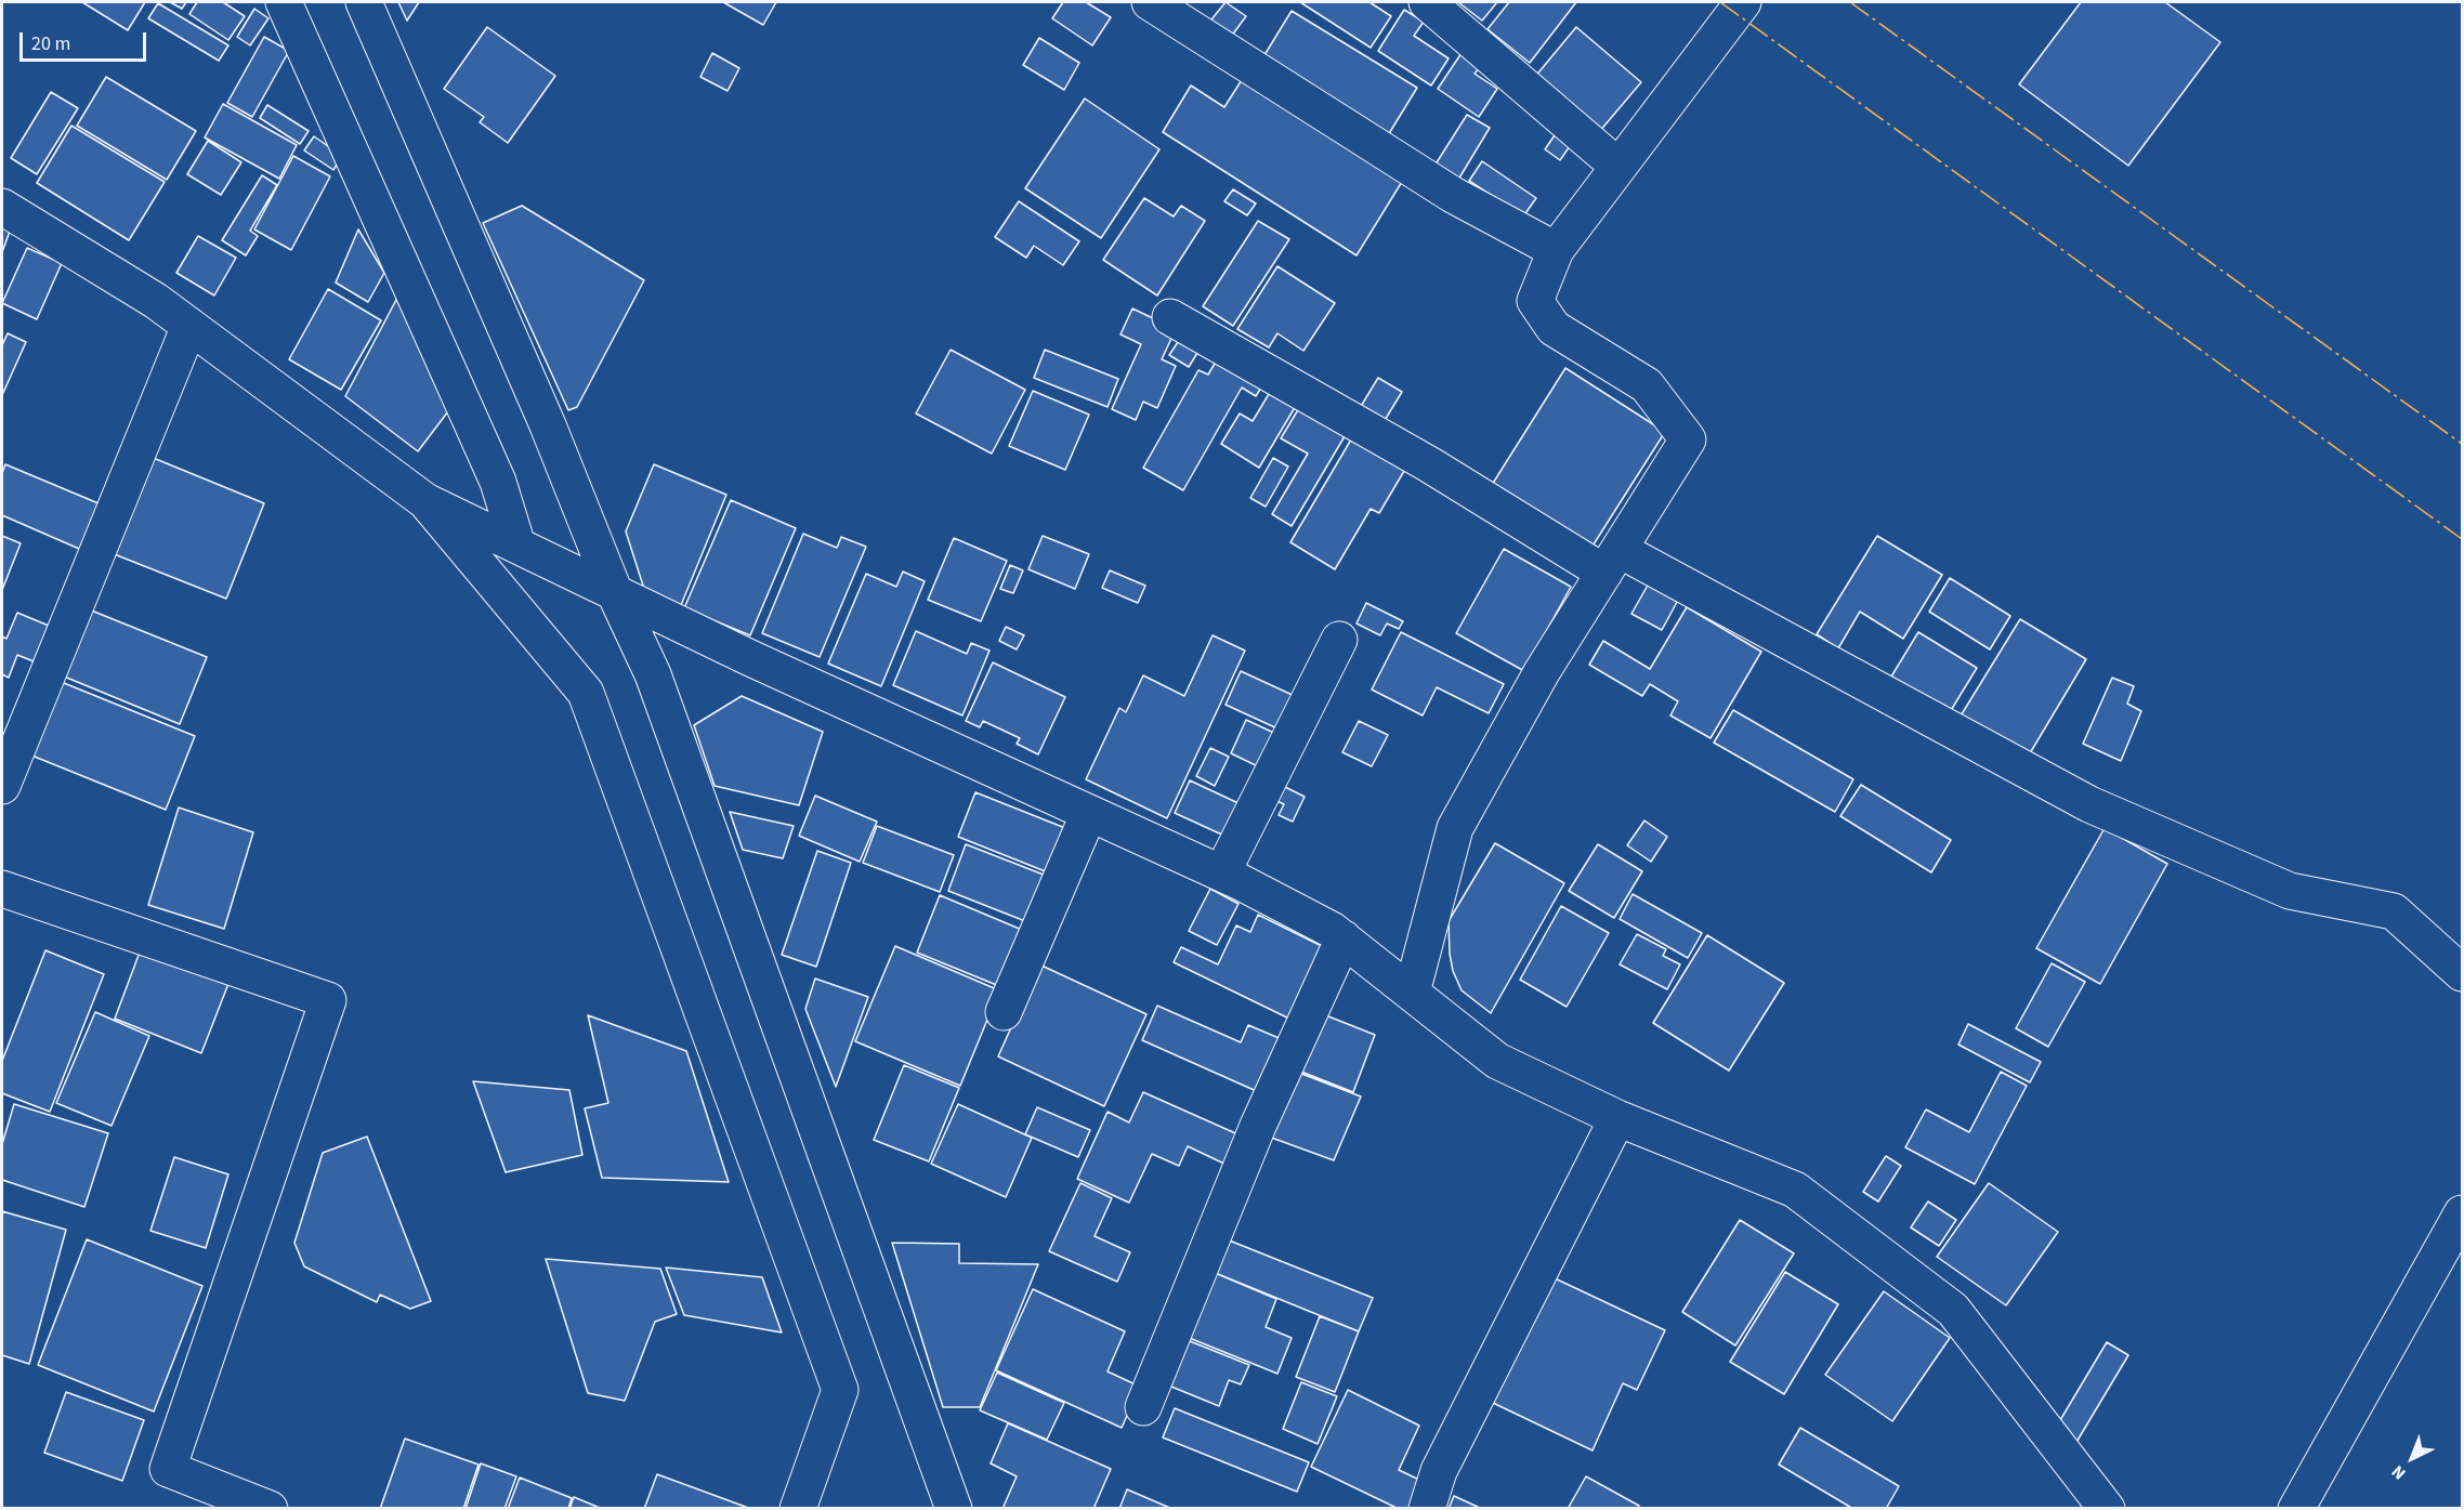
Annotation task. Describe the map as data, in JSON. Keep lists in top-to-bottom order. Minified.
{"scale_bar":"20 m","north":"bottom left"}
